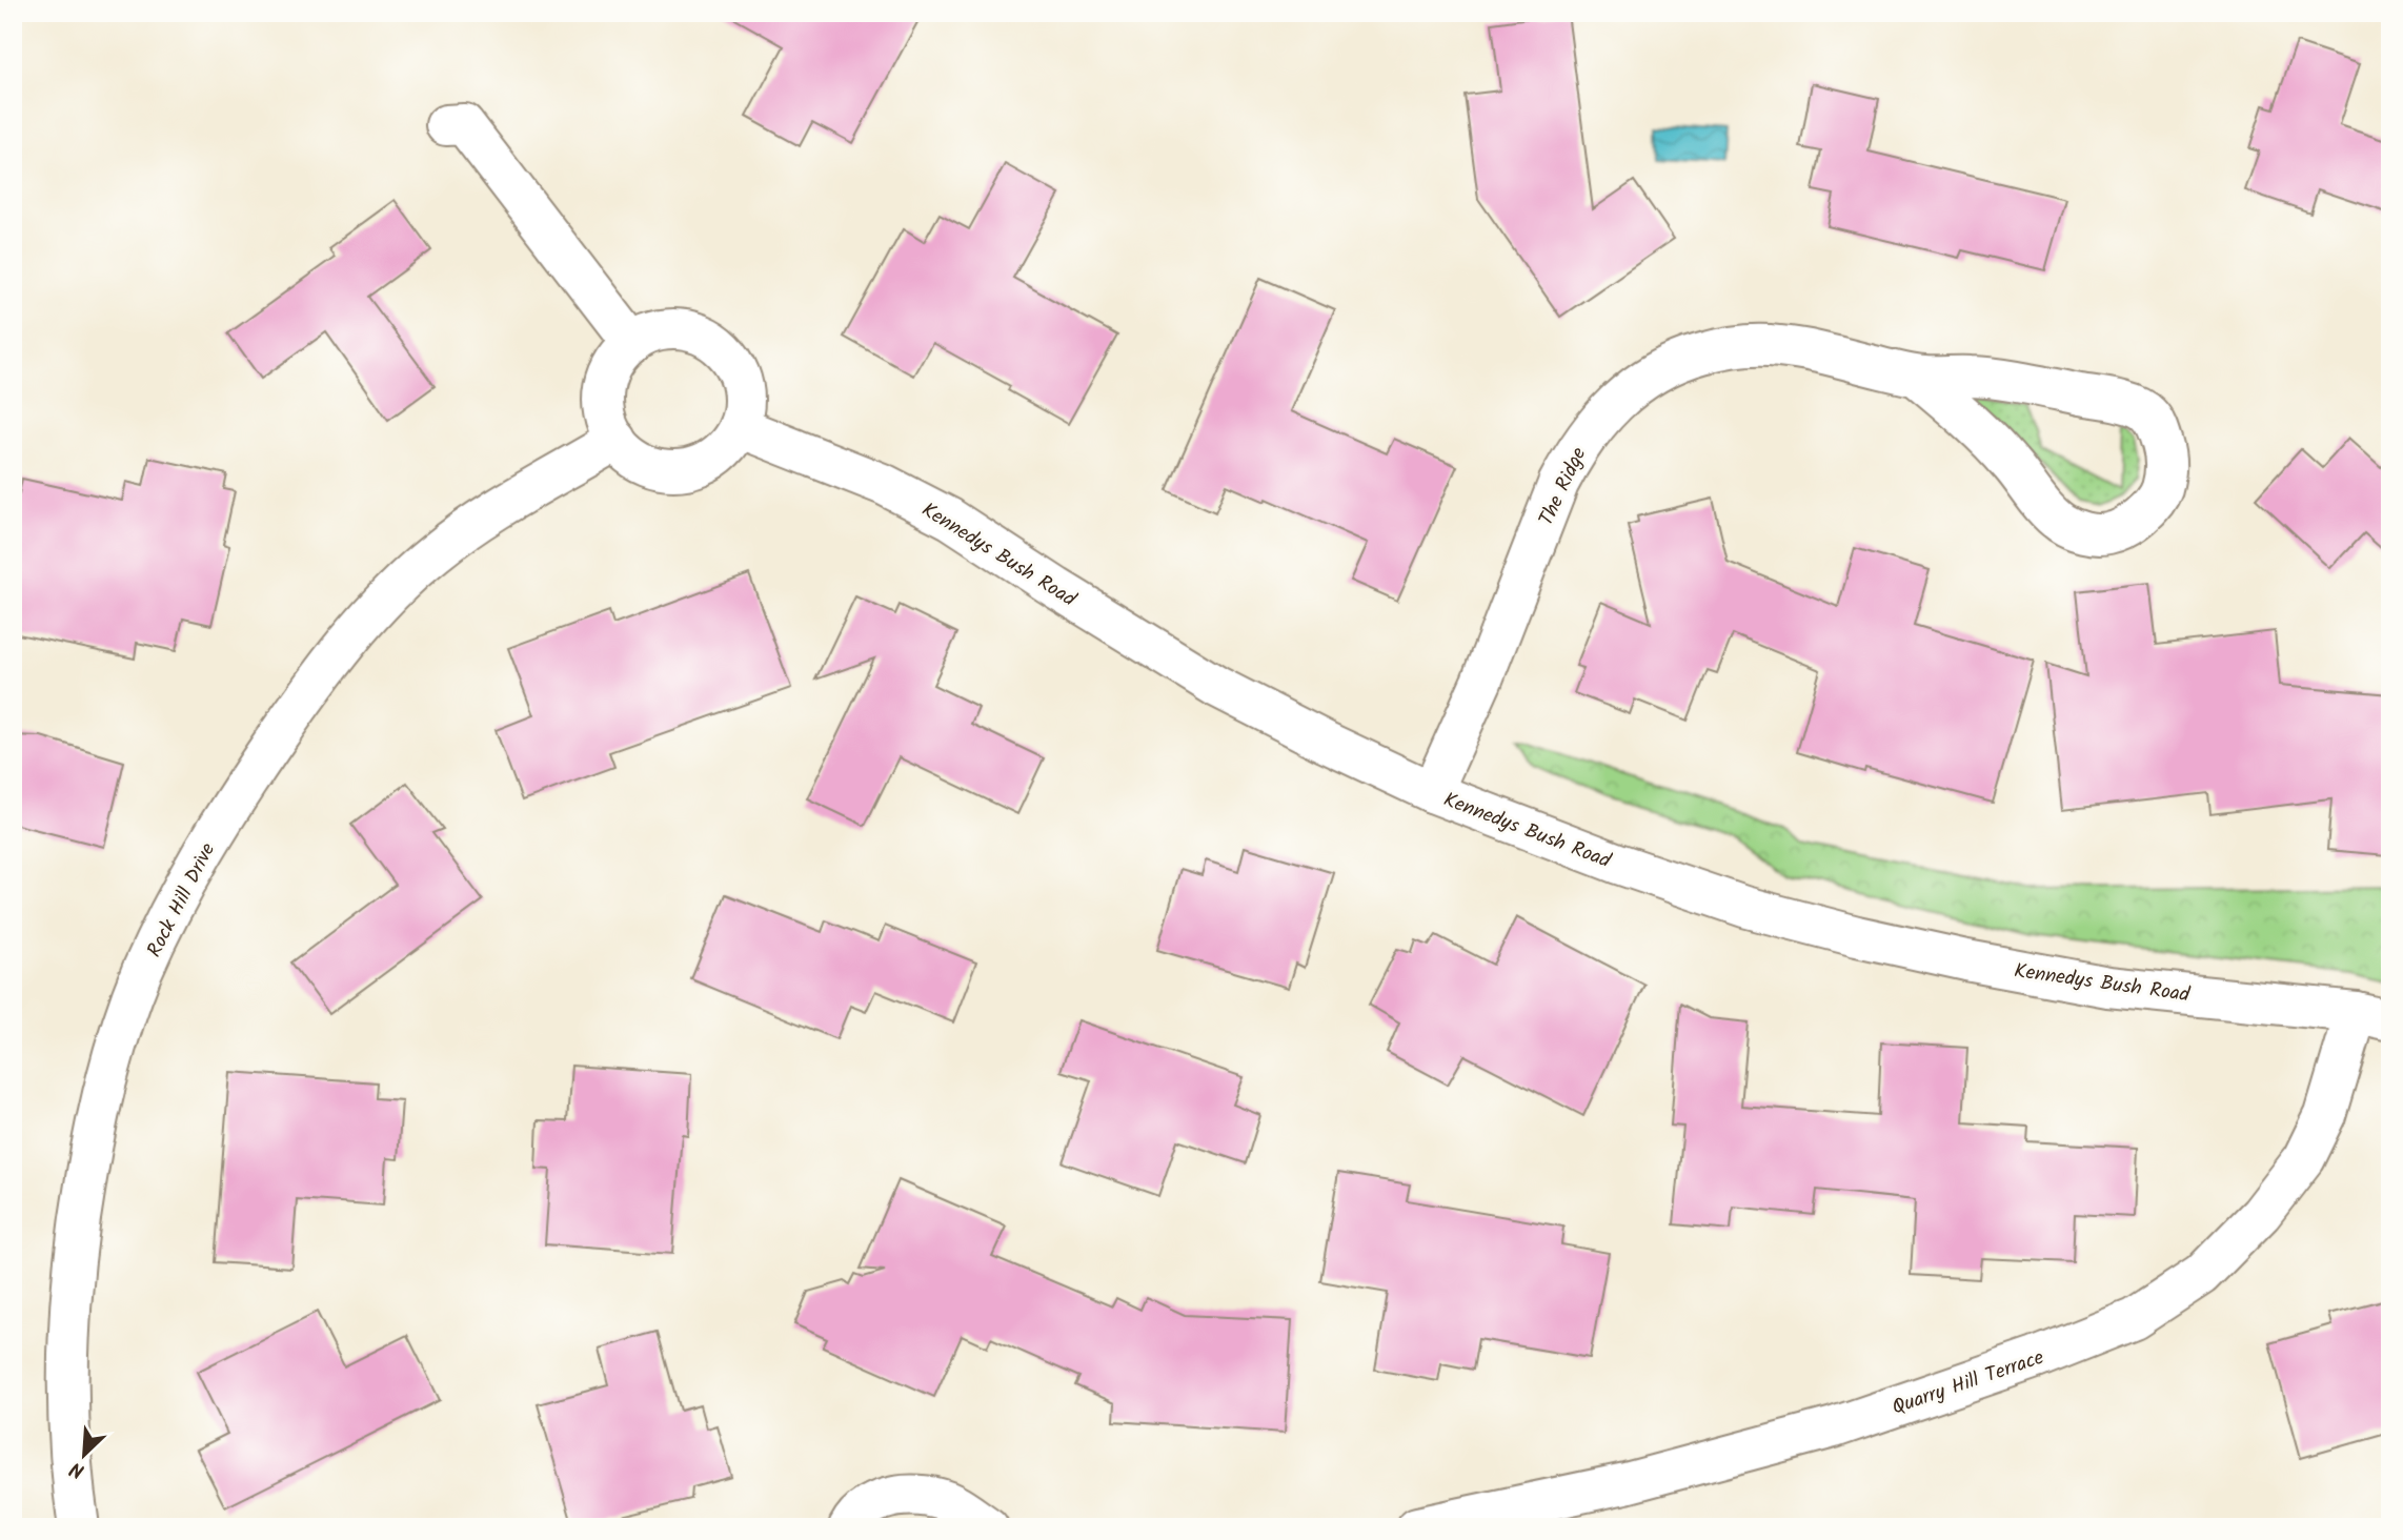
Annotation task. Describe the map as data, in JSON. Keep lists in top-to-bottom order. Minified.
{"streets":{"street":["The Ridge","Kennedys Bush Road","Rock Hill Drive","Quarry Hill Terrace"]},"crossings":[["The Ridge","Kennedys Bush Road"],["Kennedys Bush Road","Rock Hill Drive"],["Kennedys Bush Road","Quarry Hill Terrace"]],"north":"bottom left"}
